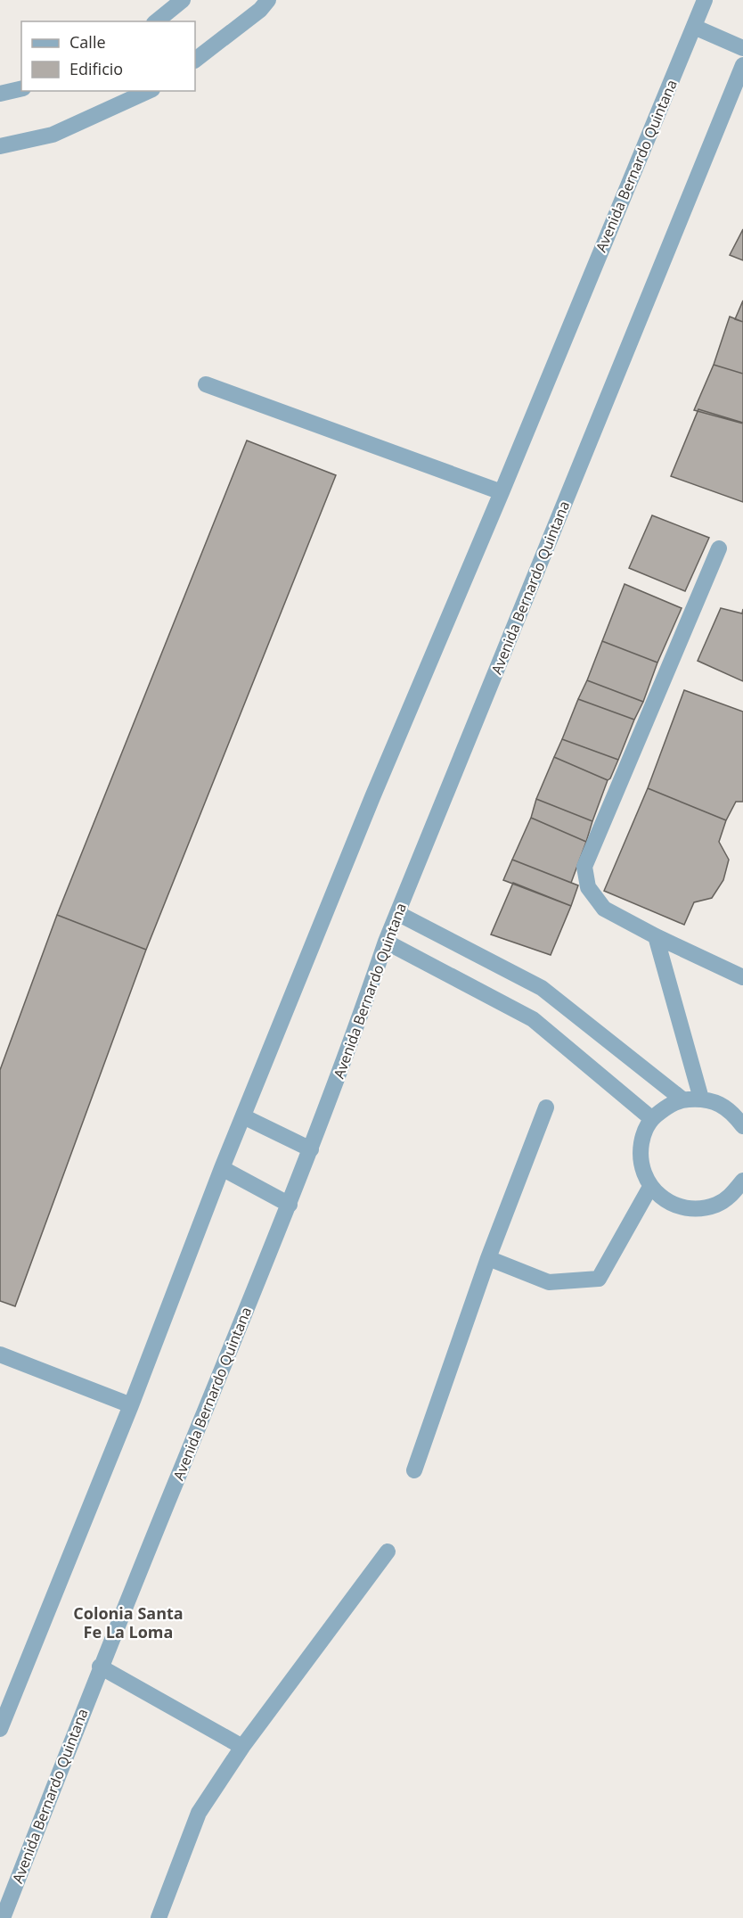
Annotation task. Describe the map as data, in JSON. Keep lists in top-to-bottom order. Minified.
{"streets":{"street":["Avenida Bernardo Quintana"]},"districts":["Colonia Santa Fe La Loma"],"legend":["Calle","Edificio"]}
